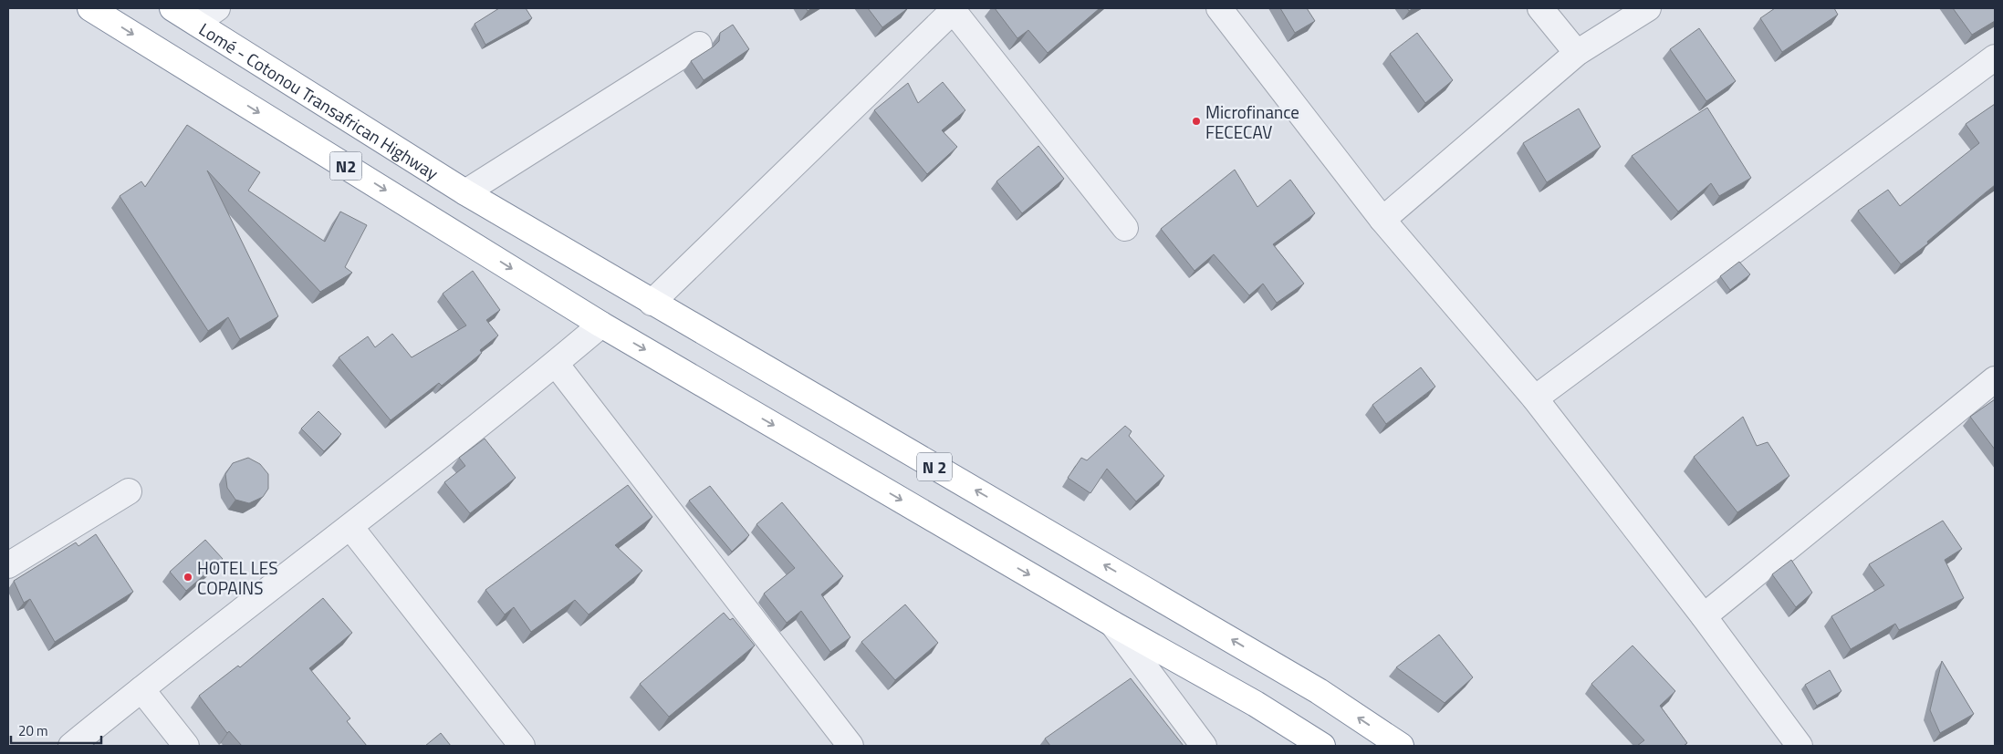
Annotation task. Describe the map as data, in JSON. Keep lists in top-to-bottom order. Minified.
{"streets":{"highway":["Lomé - Cotonou Transafrican Highway","N2","N 2"]},"crossings":[["Lomé - Cotonou Transafrican Highway","N 2"],["N2","N 2"]],"places":["Microfinance FECECAV","HOTEL LES COPAINS"],"scale_bar":"20 m"}
